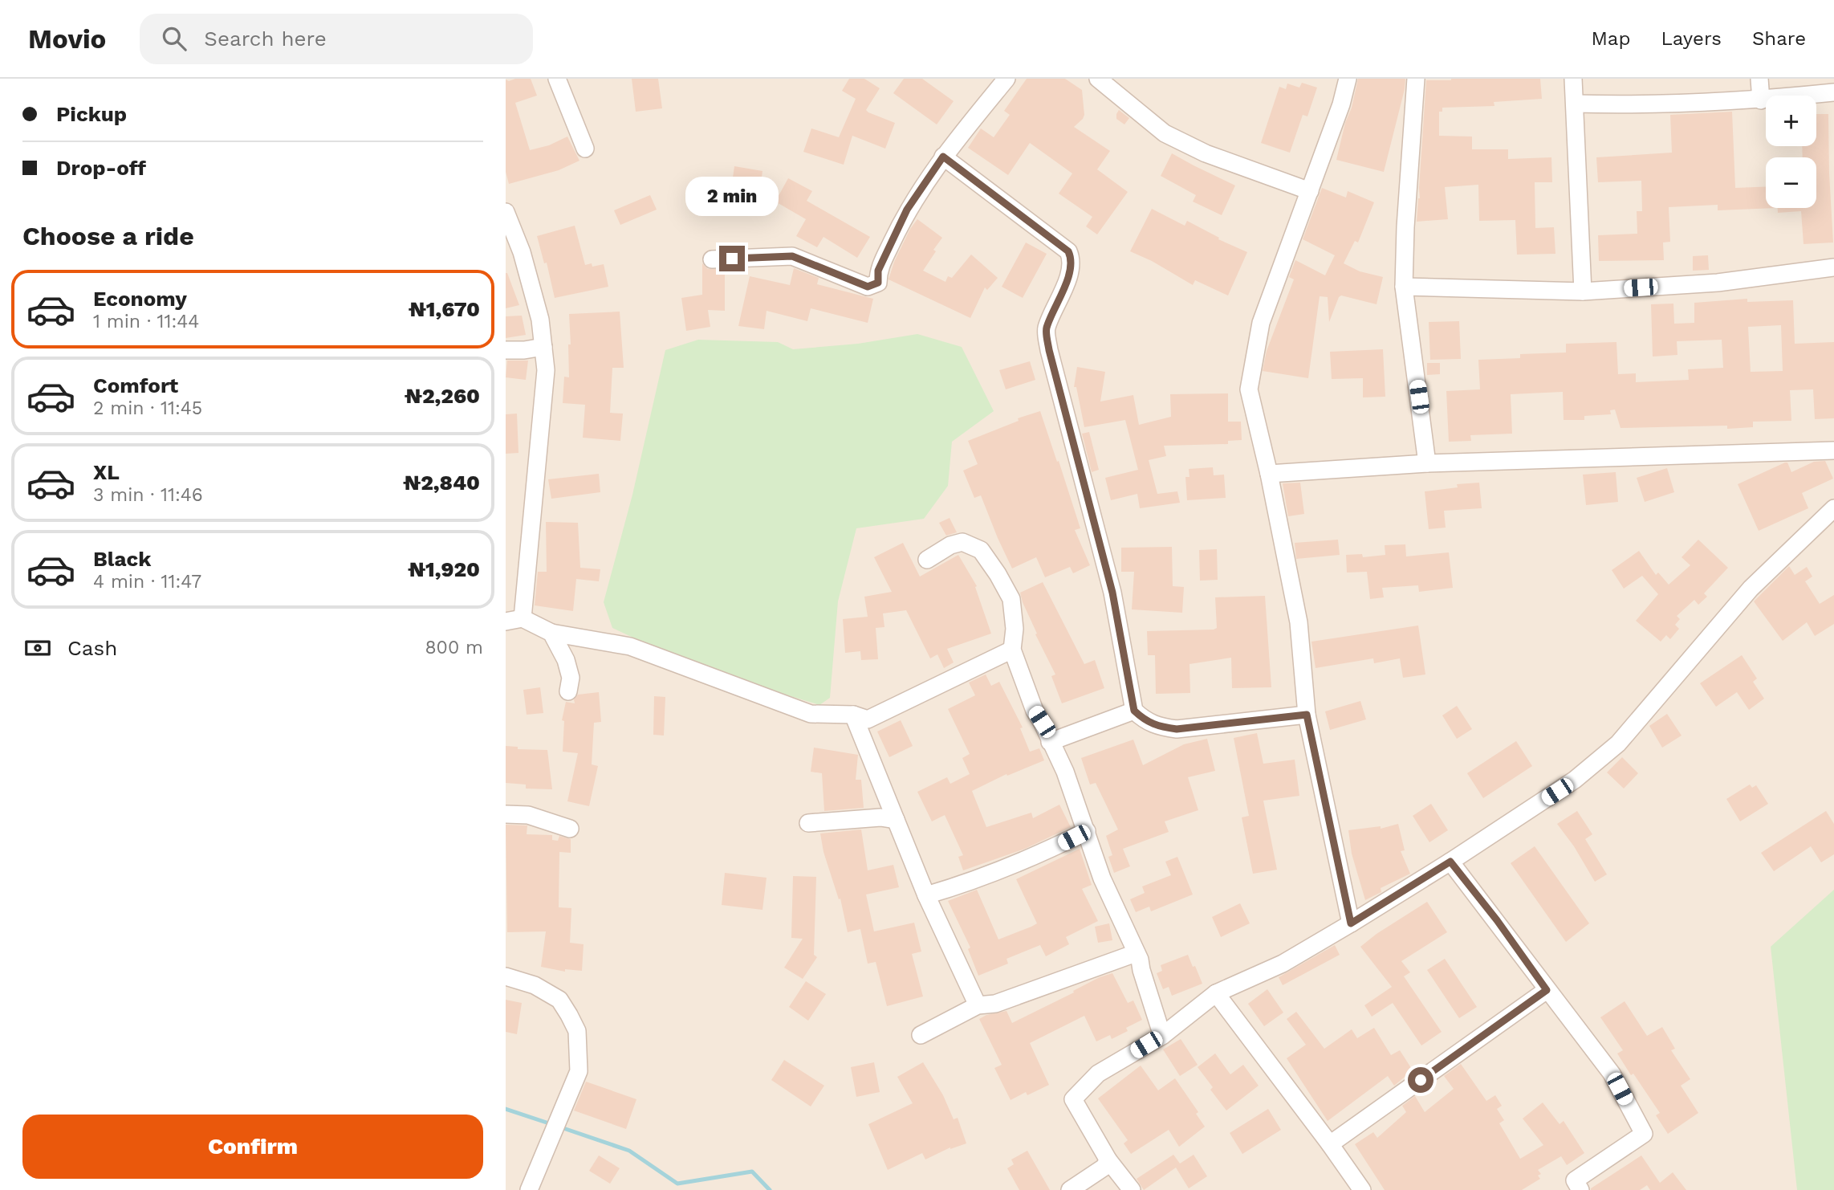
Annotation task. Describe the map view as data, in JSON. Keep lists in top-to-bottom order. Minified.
{"page":{"header":"Movio","search":"Search here","nav":["Map","Layers","Share"],"banner":["Pickup","Drop-off"],"map_buttons":["+","−"],"bubble":"2 min","heading":"Choose a ride","list":[{"name":"Economy","note":"1 min · 11:44","value":"₦1,670"},{"name":"Comfort","note":"2 min · 11:45","value":"₦2,260"},{"name":"XL","note":"3 min · 11:46","value":"₦2,840"},{"name":"Black","note":"4 min · 11:47","value":"₦1,920"}],"pay":["Cash","800 m"],"buttons":"Confirm"}}
